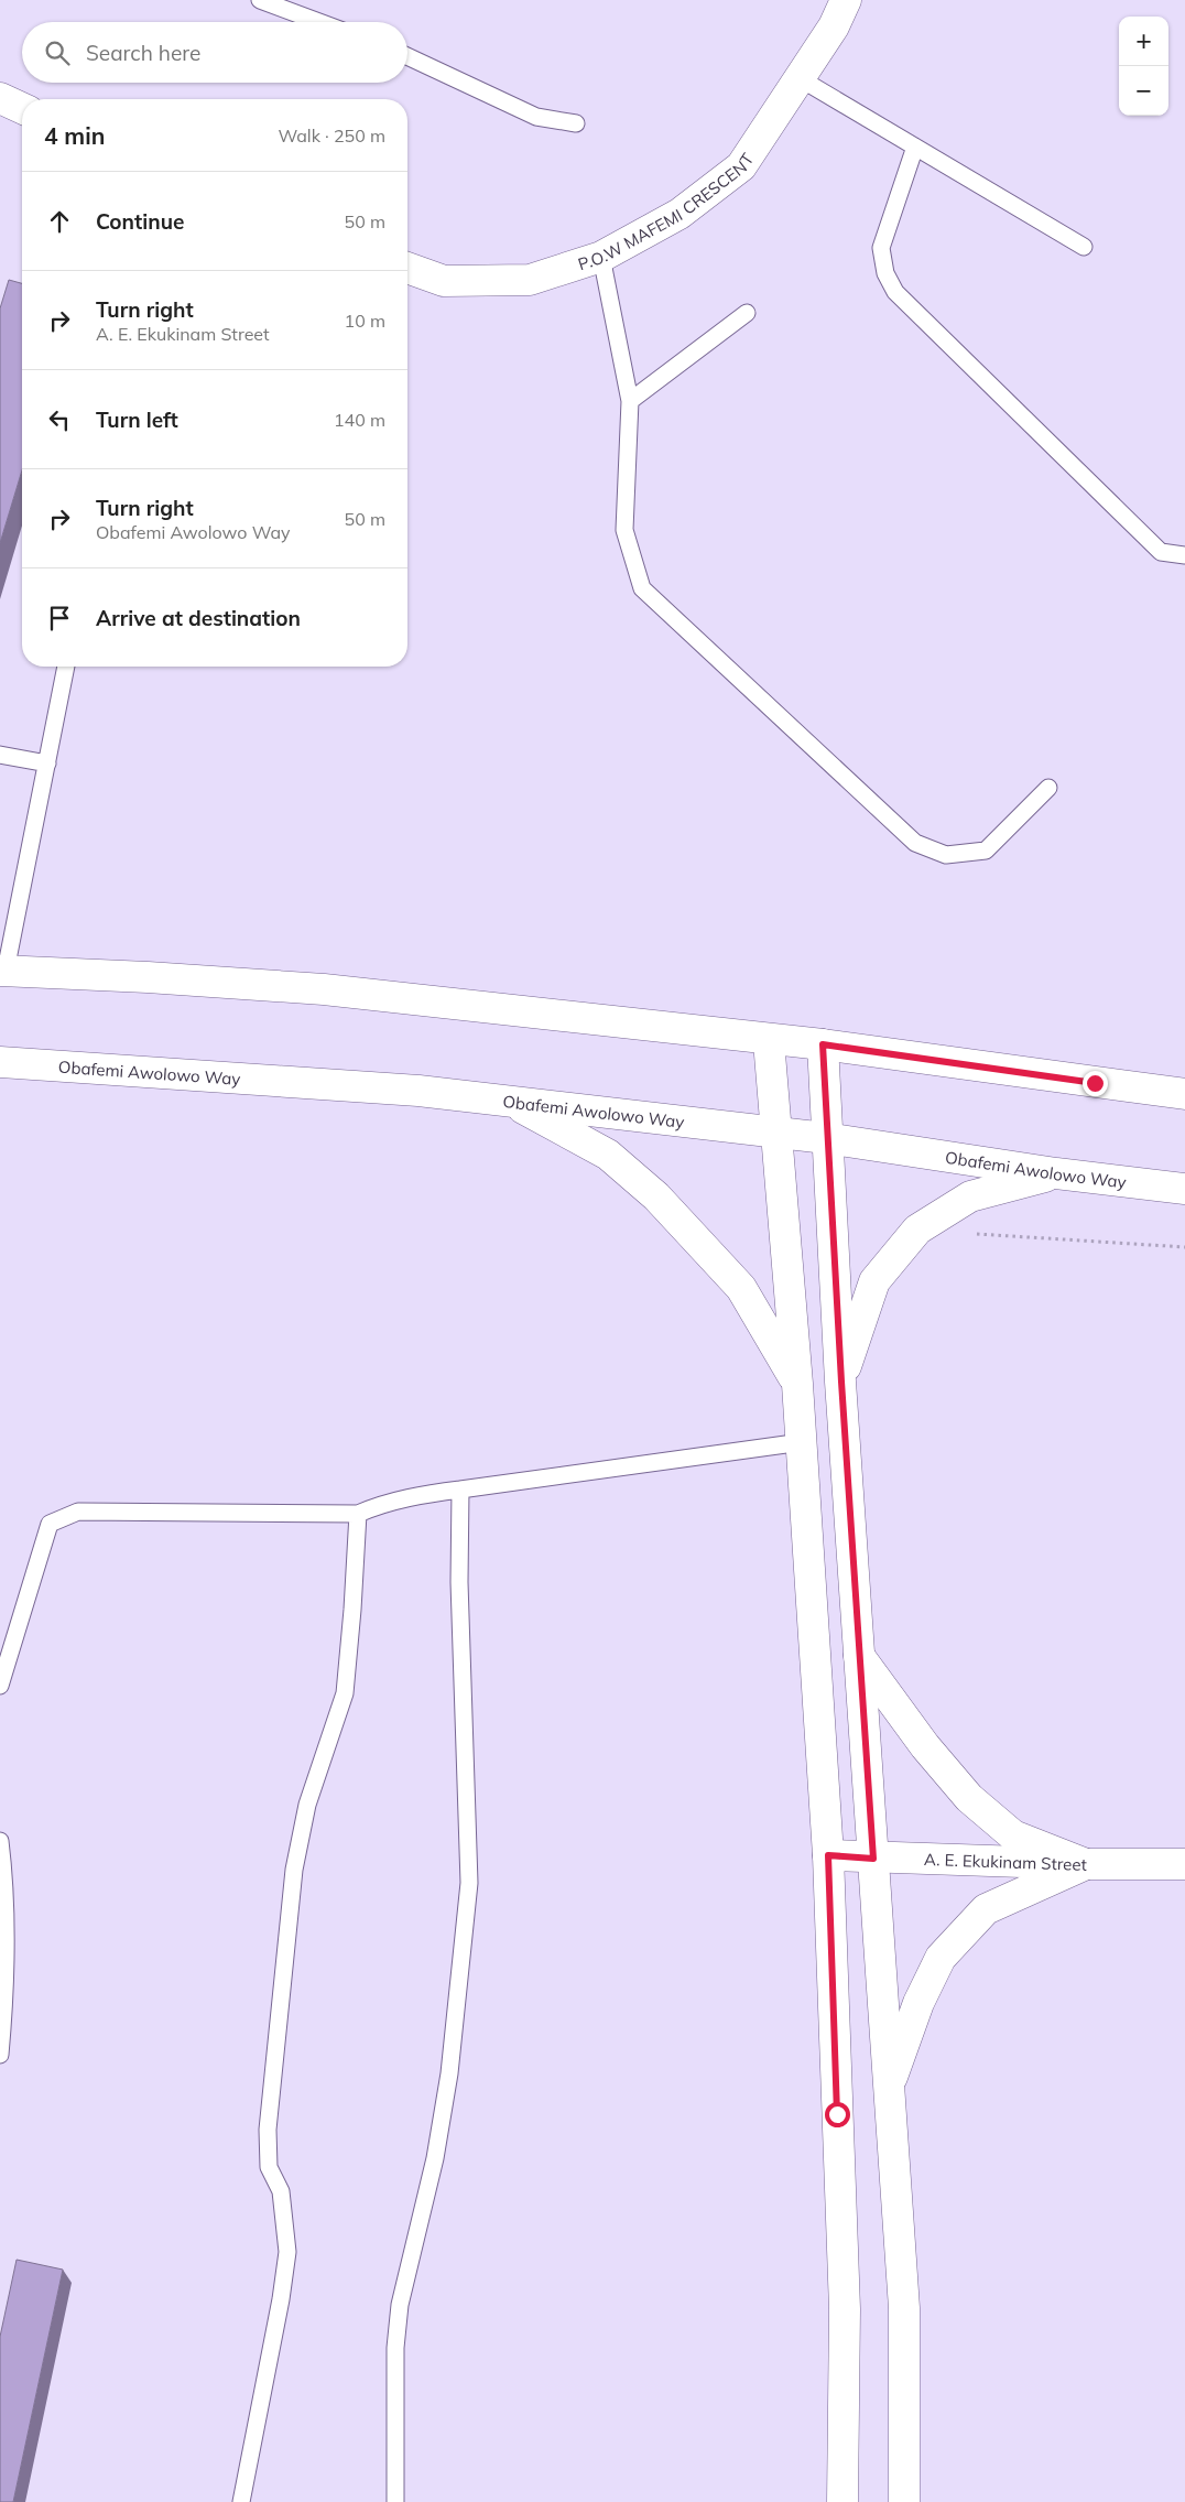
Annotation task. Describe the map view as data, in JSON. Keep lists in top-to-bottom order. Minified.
{"streets":{"main road":["P.O.W MAFEMI CRESCENT","Obafemi Awolowo Way","A. E. Ekukinam Street"]},"page":{"map_buttons":["+","−"],"search":"Search here","heading":["4 min","Walk · 250 m"],"list":[["Continue","50 m"],["Turn right","A. E. Ekukinam Street","10 m"],["Turn left","140 m"],["Turn right","Obafemi Awolowo Way","50 m"],"Arrive at destination"]}}
